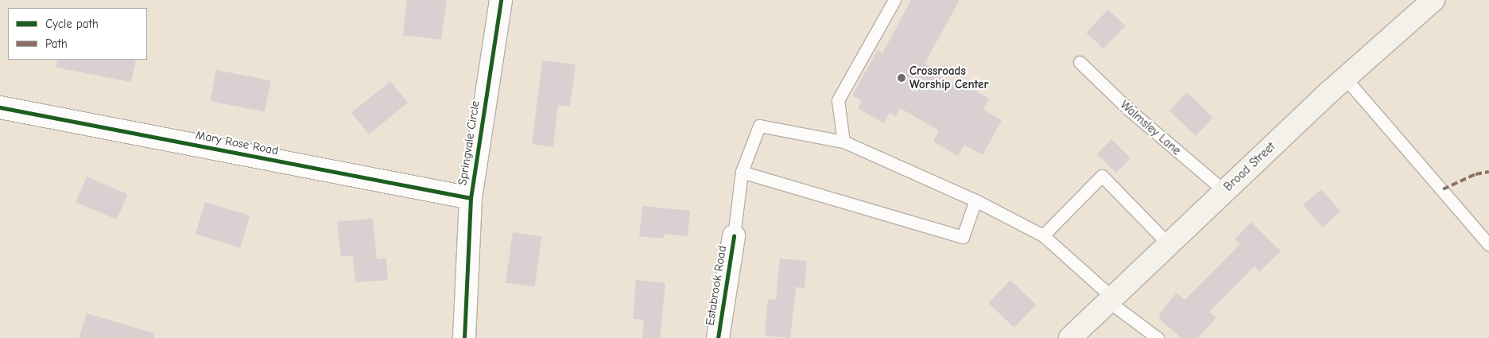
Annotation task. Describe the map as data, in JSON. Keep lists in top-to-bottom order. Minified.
{"streets":{"main road":["Broad Street"],"street":["Mary Rose Road","Springvale Circle","Estabrook Road"],"lane":["Walmsley Lane"]},"crossings":[["Walmsley Lane","Broad Street"],["Mary Rose Road","Springvale Circle"]],"places":["Crossroads Worship Center"],"legend":["Cycle path","Path"]}
